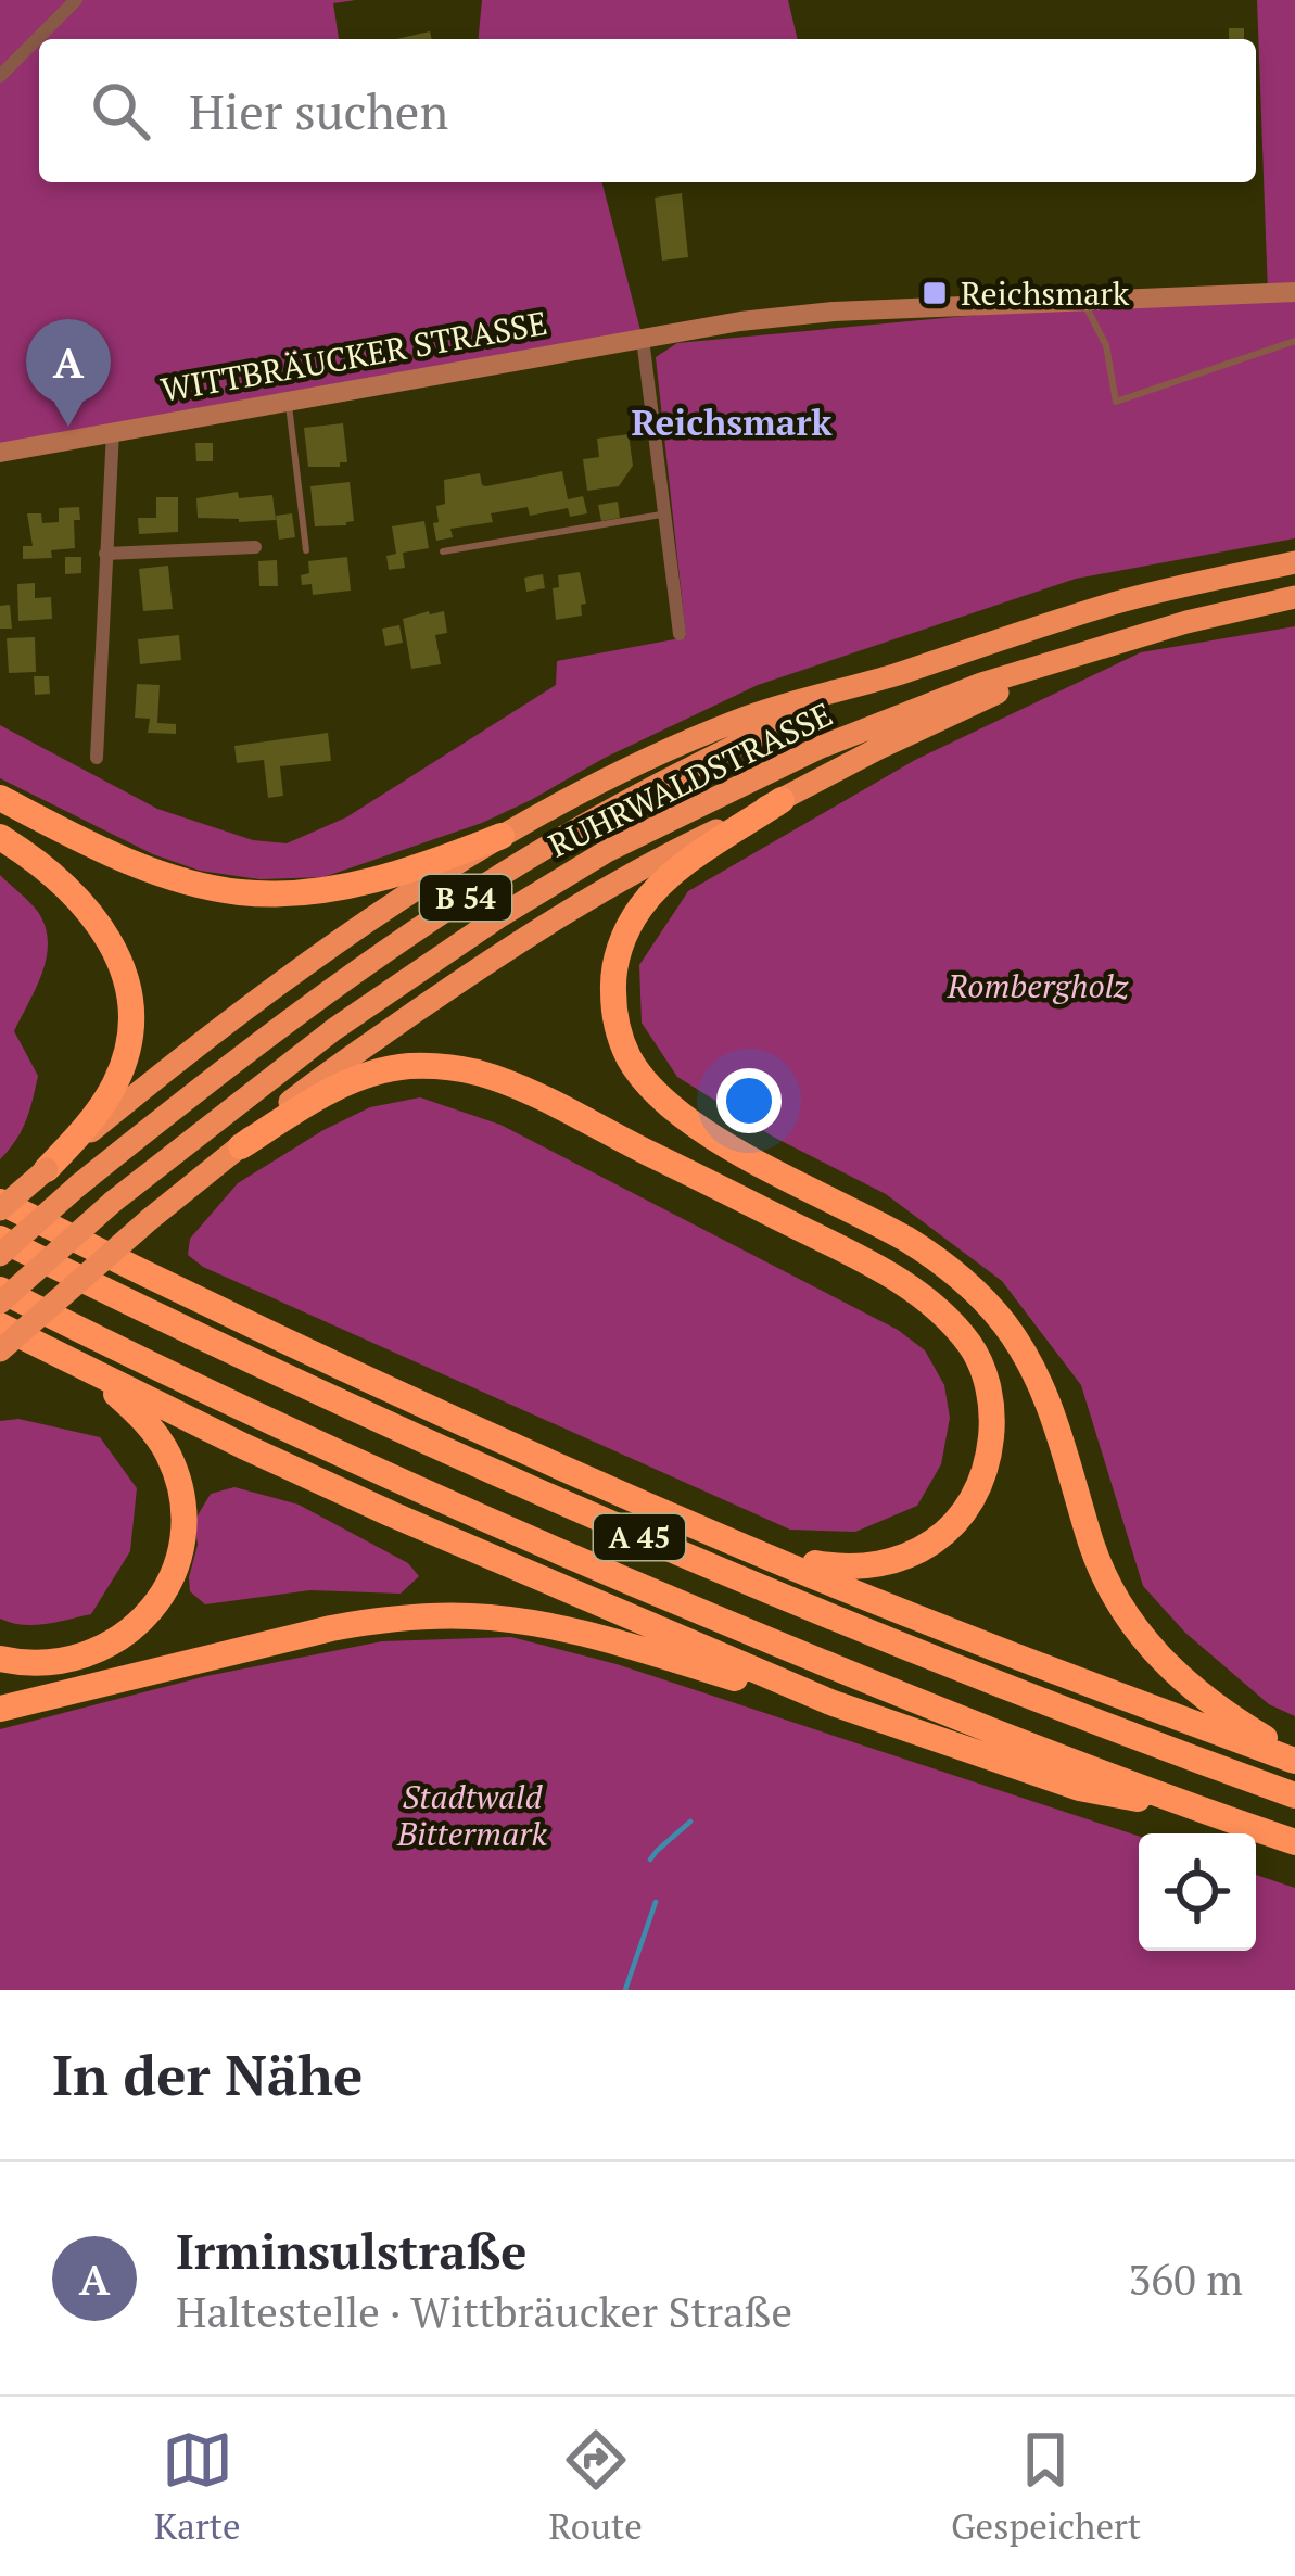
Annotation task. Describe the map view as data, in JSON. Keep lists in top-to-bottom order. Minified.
{"streets":{"highway":["RUHRWALDSTRASSE","B 54","A 45"],"main road":["WITTBRÄUCKER STRASSE"]},"districts":["Reichsmark"],"parks":["Rombergholz","Stadtwald Bittermark"],"places":{"transit":["Reichsmark"]},"page":{"search":"Hier suchen","pins":"A","heading":"In der Nähe","list":[{"mark":"A","name":"Irminsulstraße","note":"Haltestelle · Wittbräucker Straße","value":"360 m"}],"nav":["Karte","Route","Gespeichert"]}}
